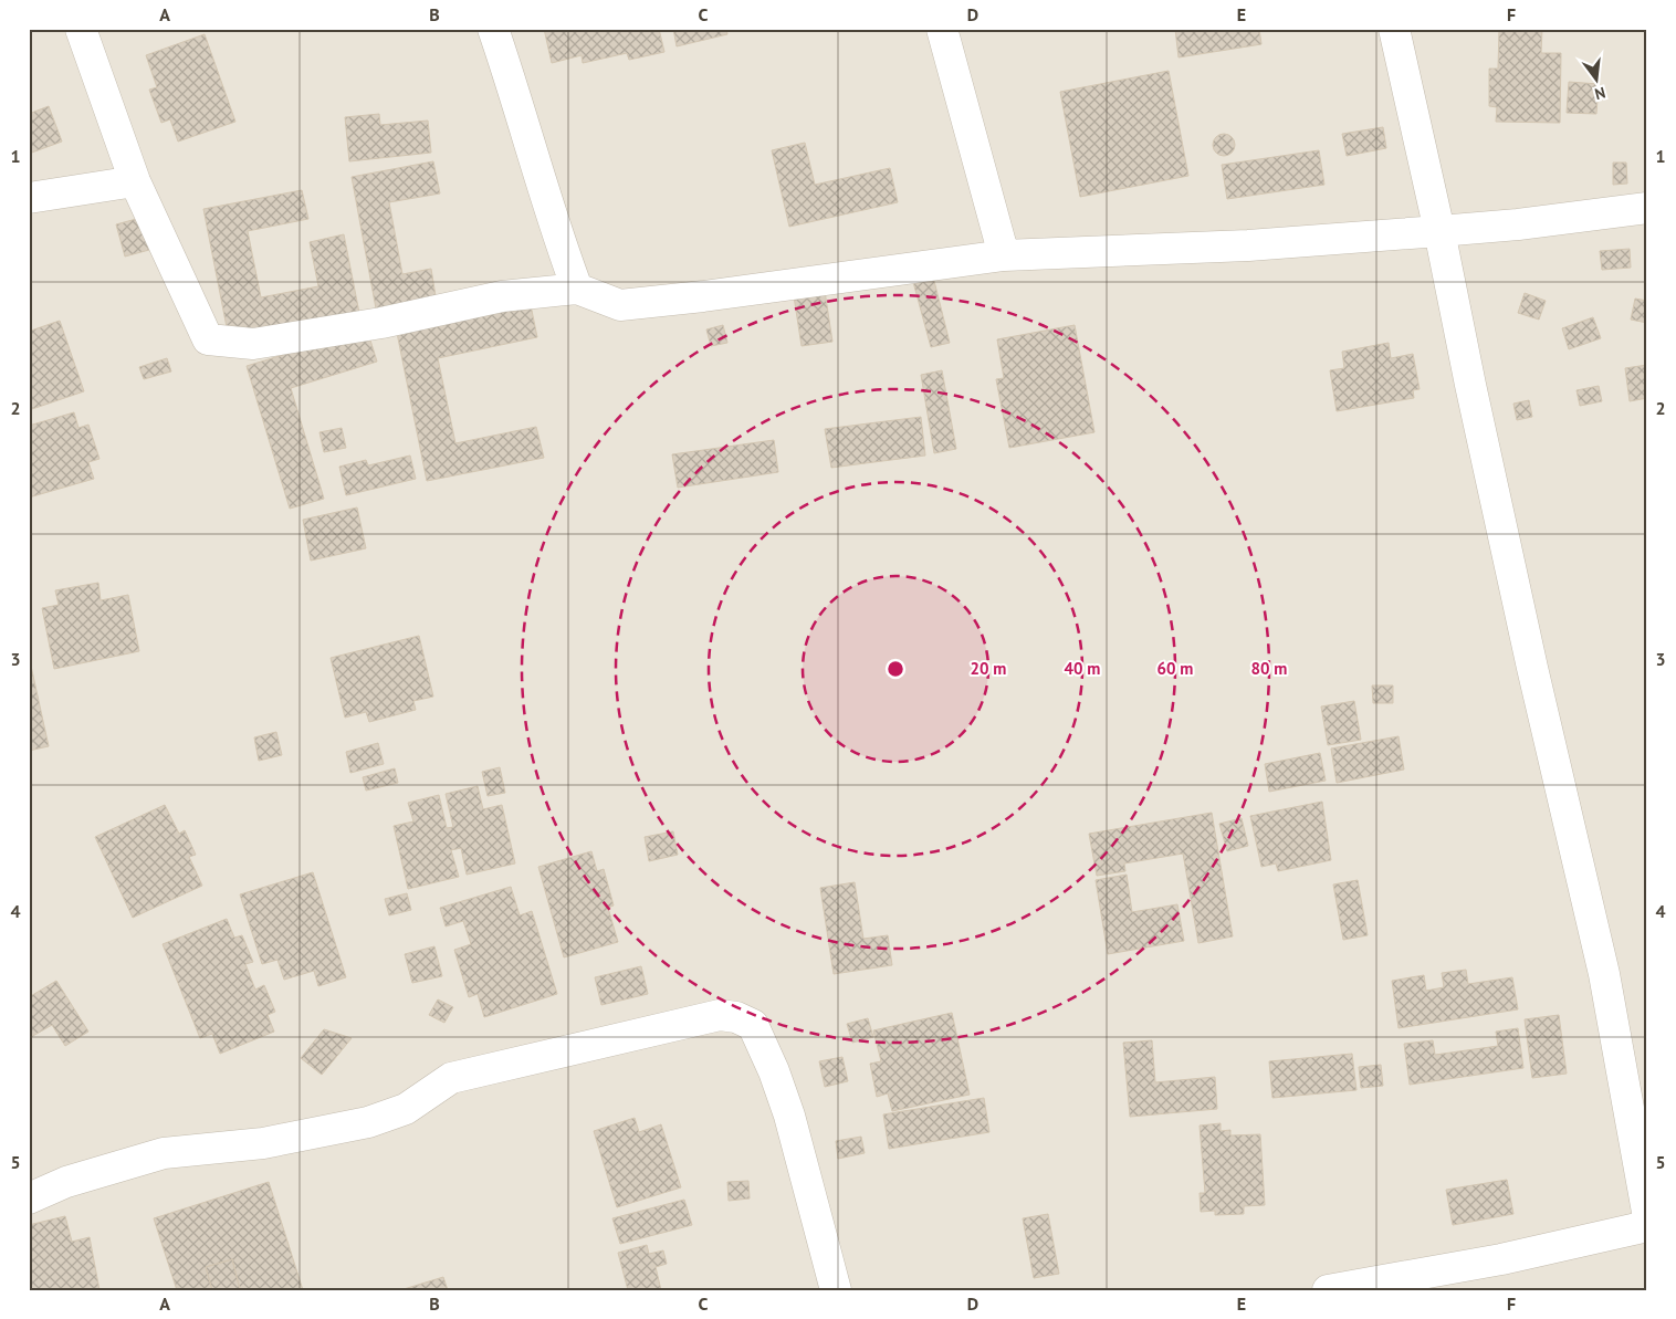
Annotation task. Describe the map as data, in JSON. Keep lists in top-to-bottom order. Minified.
{"north":"bottom","grid":{"columns":["A","B","C","D","E","F"],"rows":["1","2","3","4","5"]},"rings":["20 m","40 m","60 m","80 m"]}
